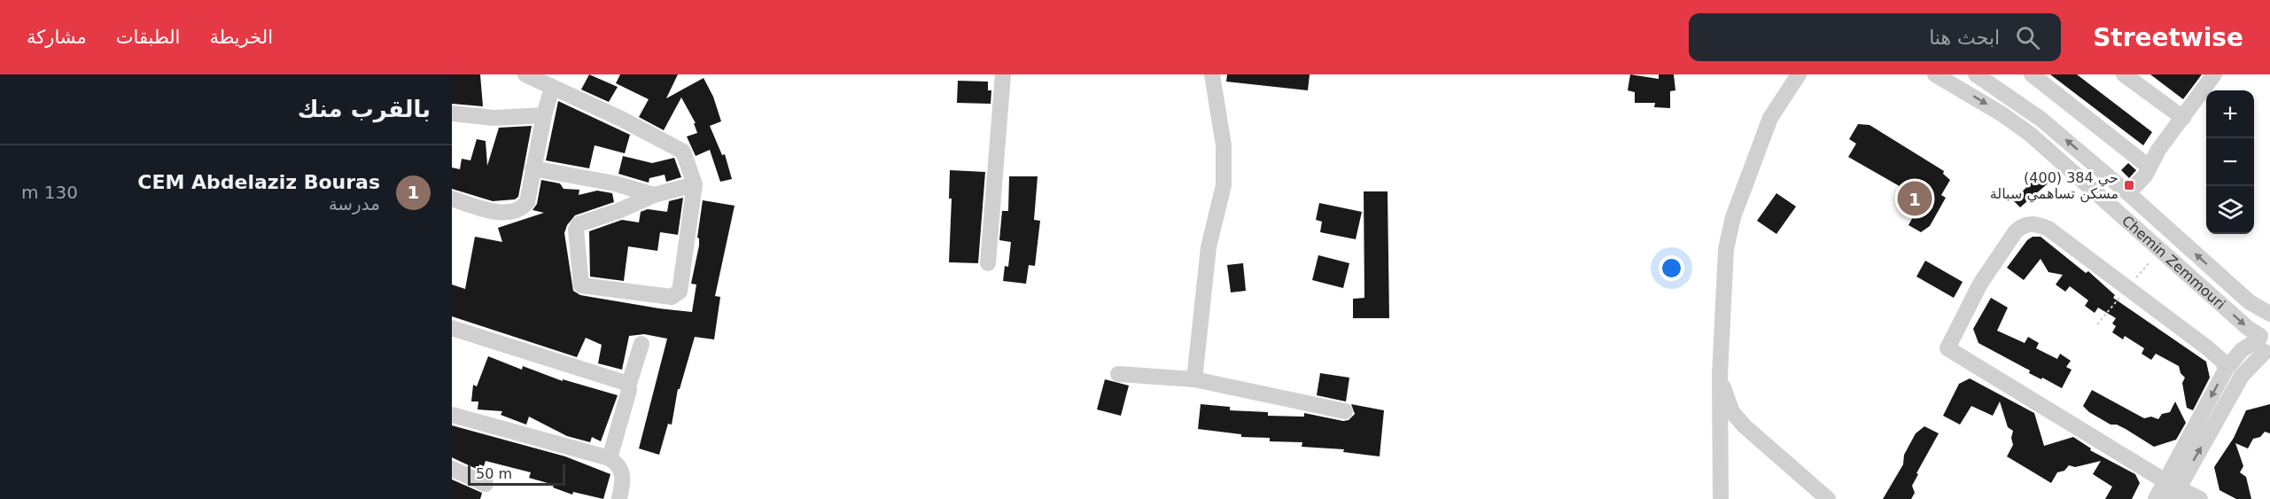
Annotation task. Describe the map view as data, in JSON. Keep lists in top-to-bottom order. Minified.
{"streets":{"street":["Chemin Zemmouri"]},"places":{"transit":["حي 384 (400) مسكن تساهمي سبالة"]},"scale_bar":"50 m","page":{"header":"Streetwise","search":"ابحث هنا","nav":["الخريطة","الطبقات","مشاركة"],"heading":"بالقرب منك","map_buttons":["+","−"],"list":[{"mark":"1","name":"CEM Abdelaziz Bouras","note":"مدرسة","value":"130 m"}],"pins":"1","scale":"50 m"}}
